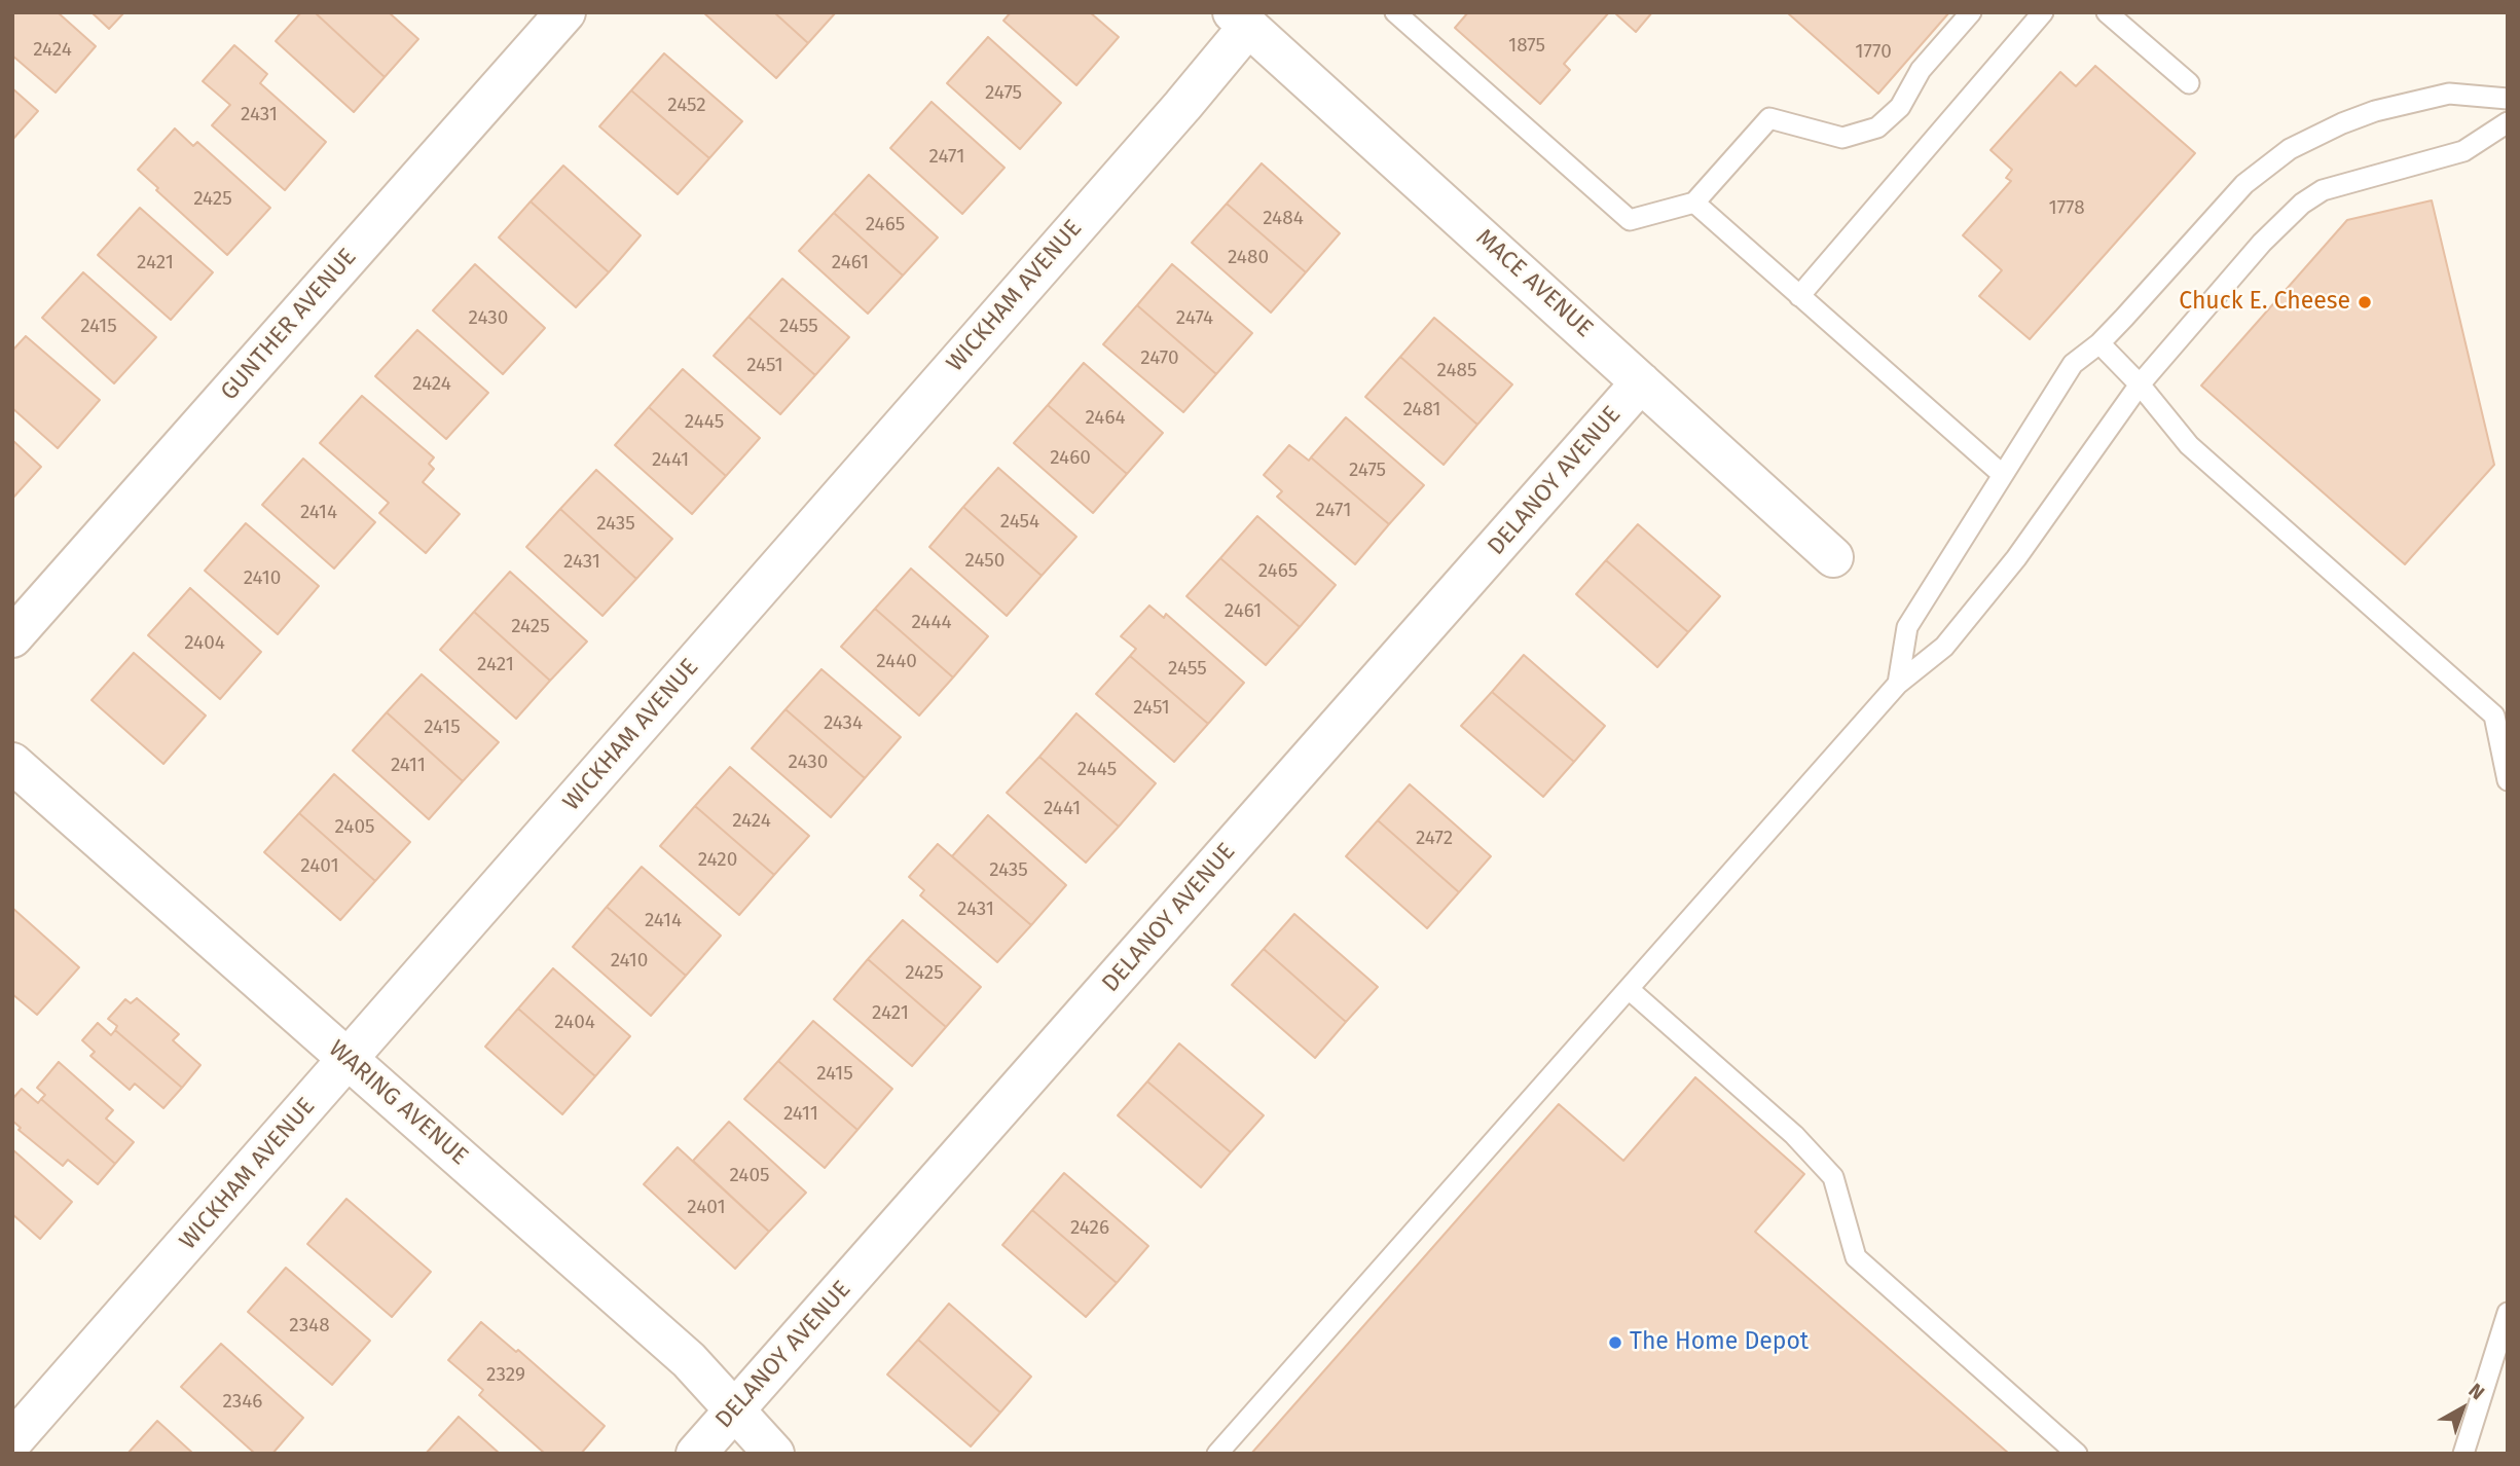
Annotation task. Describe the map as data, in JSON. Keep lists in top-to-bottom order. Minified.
{"streets":{"street":["MACE AVENUE","WICKHAM AVENUE","GUNTHER AVENUE","DELANOY AVENUE","WARING AVENUE"]},"crossings":[["MACE AVENUE","WICKHAM AVENUE"],["MACE AVENUE","DELANOY AVENUE"],["WICKHAM AVENUE","WARING AVENUE"],["DELANOY AVENUE","WARING AVENUE"]],"places":["Chuck E. Cheese","The Home Depot"],"house_numbers":["1875","2424","1770","2475","2452","2431","2471","2425","1778","2484","2465","2480","2421","2461","2430","2474","2415","2455","2470","2451","2485","2424","2481","2464","2445","2460","2441","2475","2471","2414","2454","2435","2450","2431","2465","2410","2461","2444","2425","2404","2440","2421","2455","2451","2434","2415","2430","2411","2445","2441","2424","2405","2472","2420","2401","2435","2431","2414","2410","2425","2421","2404","2415","2411","2405","2401","2426","2348","2329","2346"],"north":"top right"}
